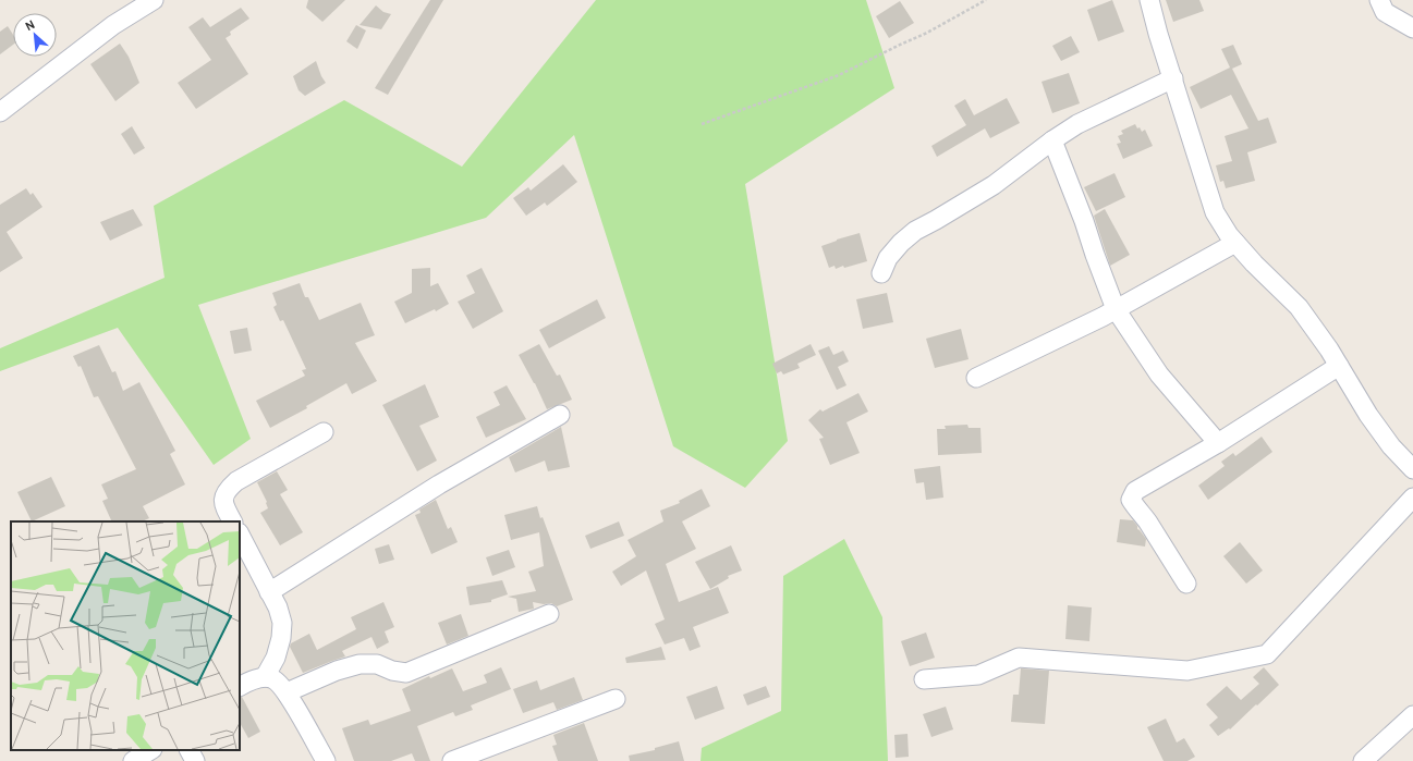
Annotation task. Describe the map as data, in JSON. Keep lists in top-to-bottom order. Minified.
{"north":"top left"}
